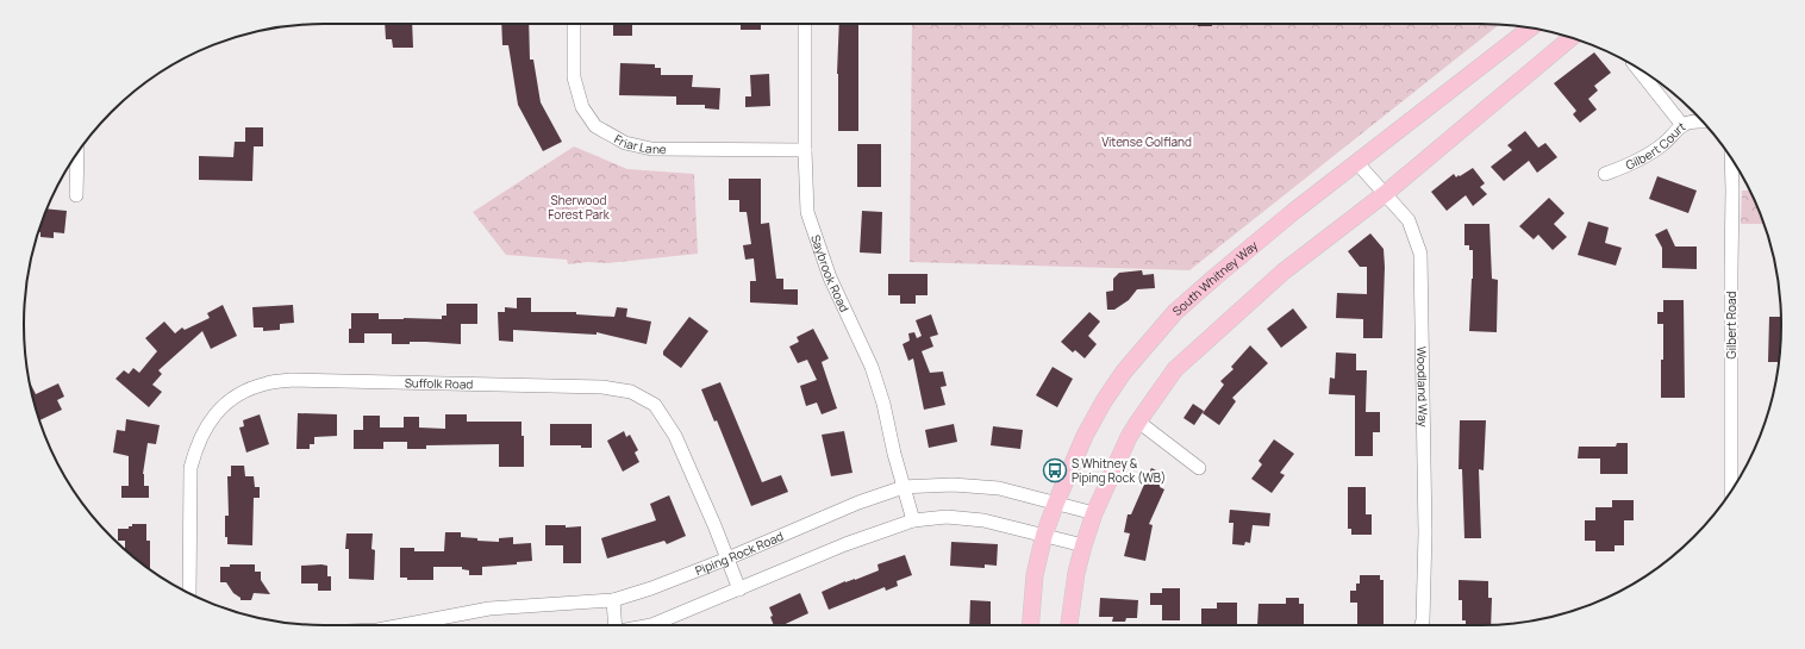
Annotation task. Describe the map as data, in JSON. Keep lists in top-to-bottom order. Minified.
{"streets":{"main road":["South Whitney Way"],"street":["Friar Lane","Gilbert Court","Saybrook Road","Gilbert Road","Suffolk Road","Woodland Way","Piping Rock Road"]},"crossings":[["Friar Lane","Saybrook Road"],["Saybrook Road","Piping Rock Road"],["South Whitney Way","Woodland Way"],["South Whitney Way","Piping Rock Road"],["Suffolk Road","Piping Rock Road"]],"parks":["Vitense Golfland","Sherwood Forest Park"],"places":{"bus stop":["S Whitney & Piping Rock (WB)"]}}
